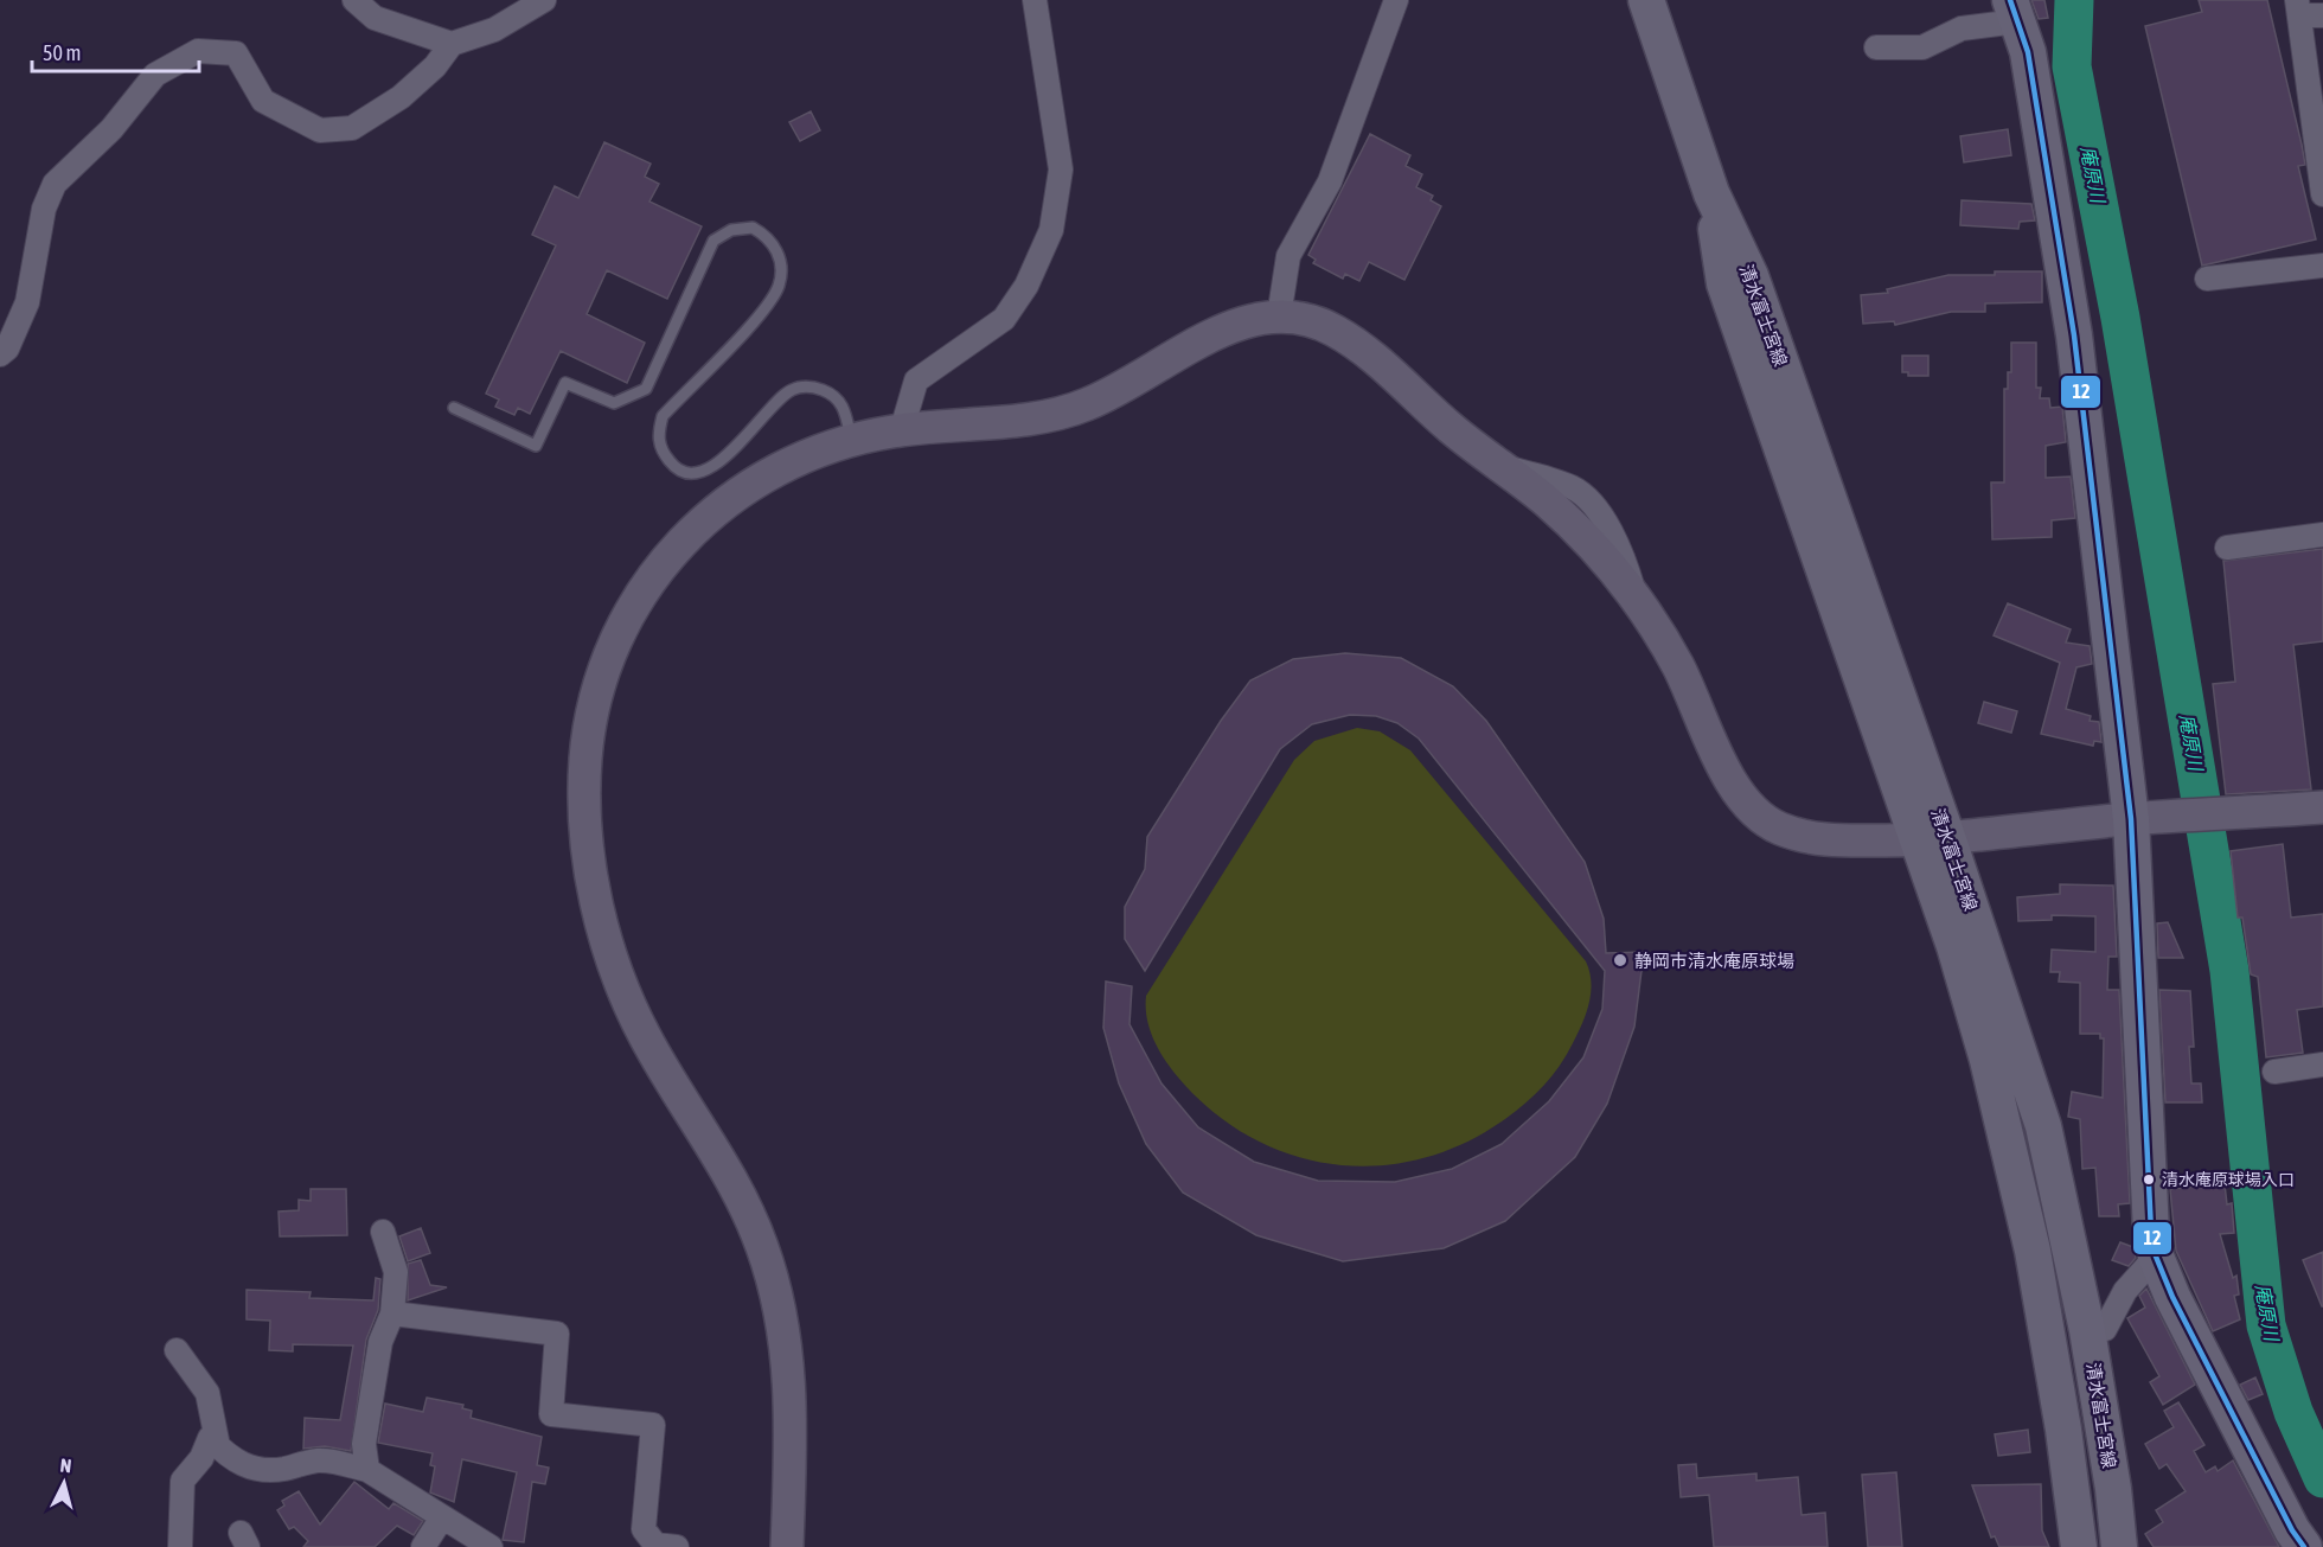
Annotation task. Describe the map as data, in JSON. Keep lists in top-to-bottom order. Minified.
{"streets":{"main road":["清水富士宮線"]},"water":["庵原川"],"places":["静岡市清水庵原球場","清水庵原球場入口"],"lines":["transit line 12"],"scale_bar":"50 m","north":"top"}
